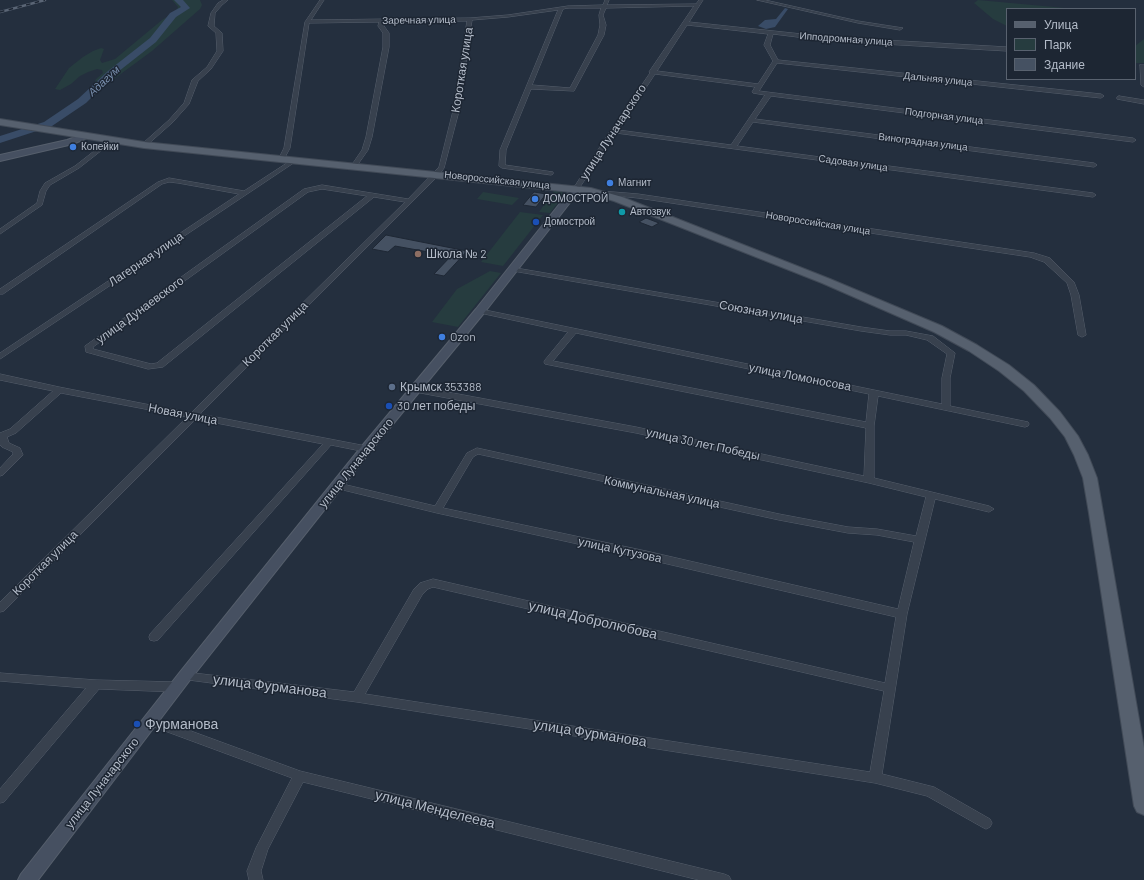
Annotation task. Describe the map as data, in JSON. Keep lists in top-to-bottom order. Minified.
{"streets":{"main road":["улица Луначарского","Новороссийская улица"],"street":["Заречная улица","Ипподромная улица","Короткая улица","Дальняя улица","Подгорная улица","Виноградная улица","Садовая улица","Лагерная улица","улица Дунаевского","Союзная улица","улица Ломоносова","Новая улица","улица 30 лет Победы","Коммунальная улица","улица Кутузова","улица Добролюбова","улица Фурманова","улица Менделеева"]},"crossings":[["Заречная улица","Короткая улица"],["Заречная улица","улица Луначарского"],["Ипподромная улица","улица Луначарского"],["Короткая улица","Новороссийская улица"],["Короткая улица","Новая улица"],["улица Луначарского","Садовая улица"],["улица Луначарского","Новороссийская улица"],["улица Луначарского","Союзная улица"],["улица Луначарского","улица Ломоносова"],["улица Луначарского","Новая улица"],["улица Луначарского","улица 30 лет Победы"],["улица Луначарского","улица Кутузова"],["улица Луначарского","улица Фурманова"],["улица Луначарского","улица Менделеева"],["Новороссийская улица","Лагерная улица"],["Союзная улица","улица Ломоносова"],["Коммунальная улица","улица Кутузова"],["улица Добролюбова","улица Фурманова"]],"water":["Адагум"],"places":["Копейки","Магнит","ДОМОСТРОЙ","Автозвук","Домострой","Школа № 2","Ozon","Крымск 353388","30 лет победы","Фурманова"],"legend":["Улица","Парк","Здание"]}
